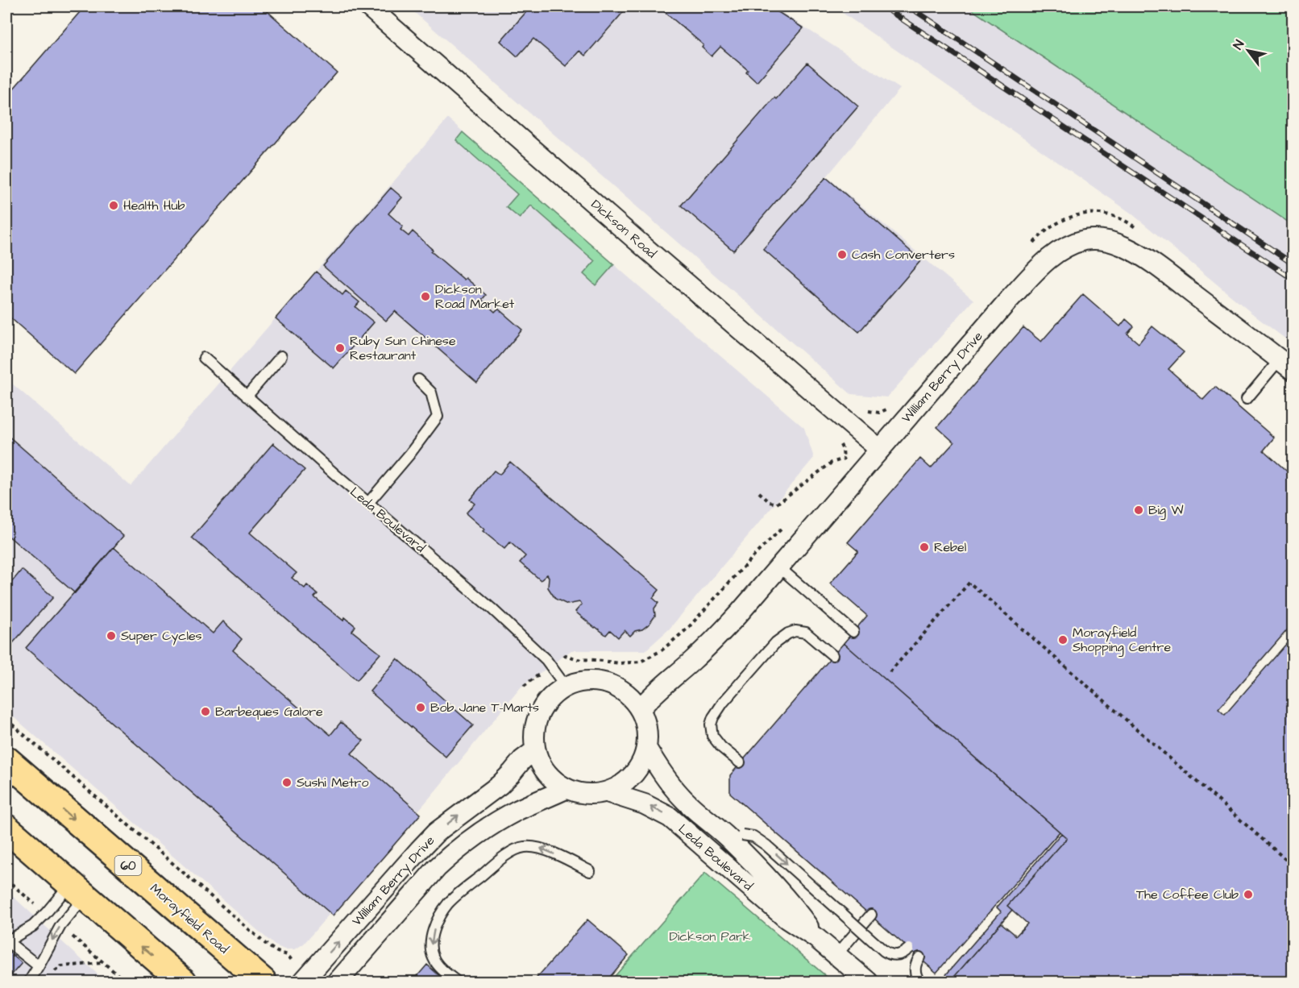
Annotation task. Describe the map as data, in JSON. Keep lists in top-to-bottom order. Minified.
{"streets":{"main road":["60","Morayfield Road"],"street":["Dickson Road","William Berry Drive","Leda Boulevard"]},"crossings":[["Dickson Road","William Berry Drive"],["William Berry Drive","Leda Boulevard"]],"parks":["Dickson Park"],"places":["Health Hub","Cash Converters","Dickson Road Market","Ruby Sun Chinese Restaurant","Big W","Rebel","Super Cycles","Morayfield Shopping Centre","Bob Jane T-Marts","Barbeques Galore","Sushi Metro","The Coffee Club"],"north":"top left"}
